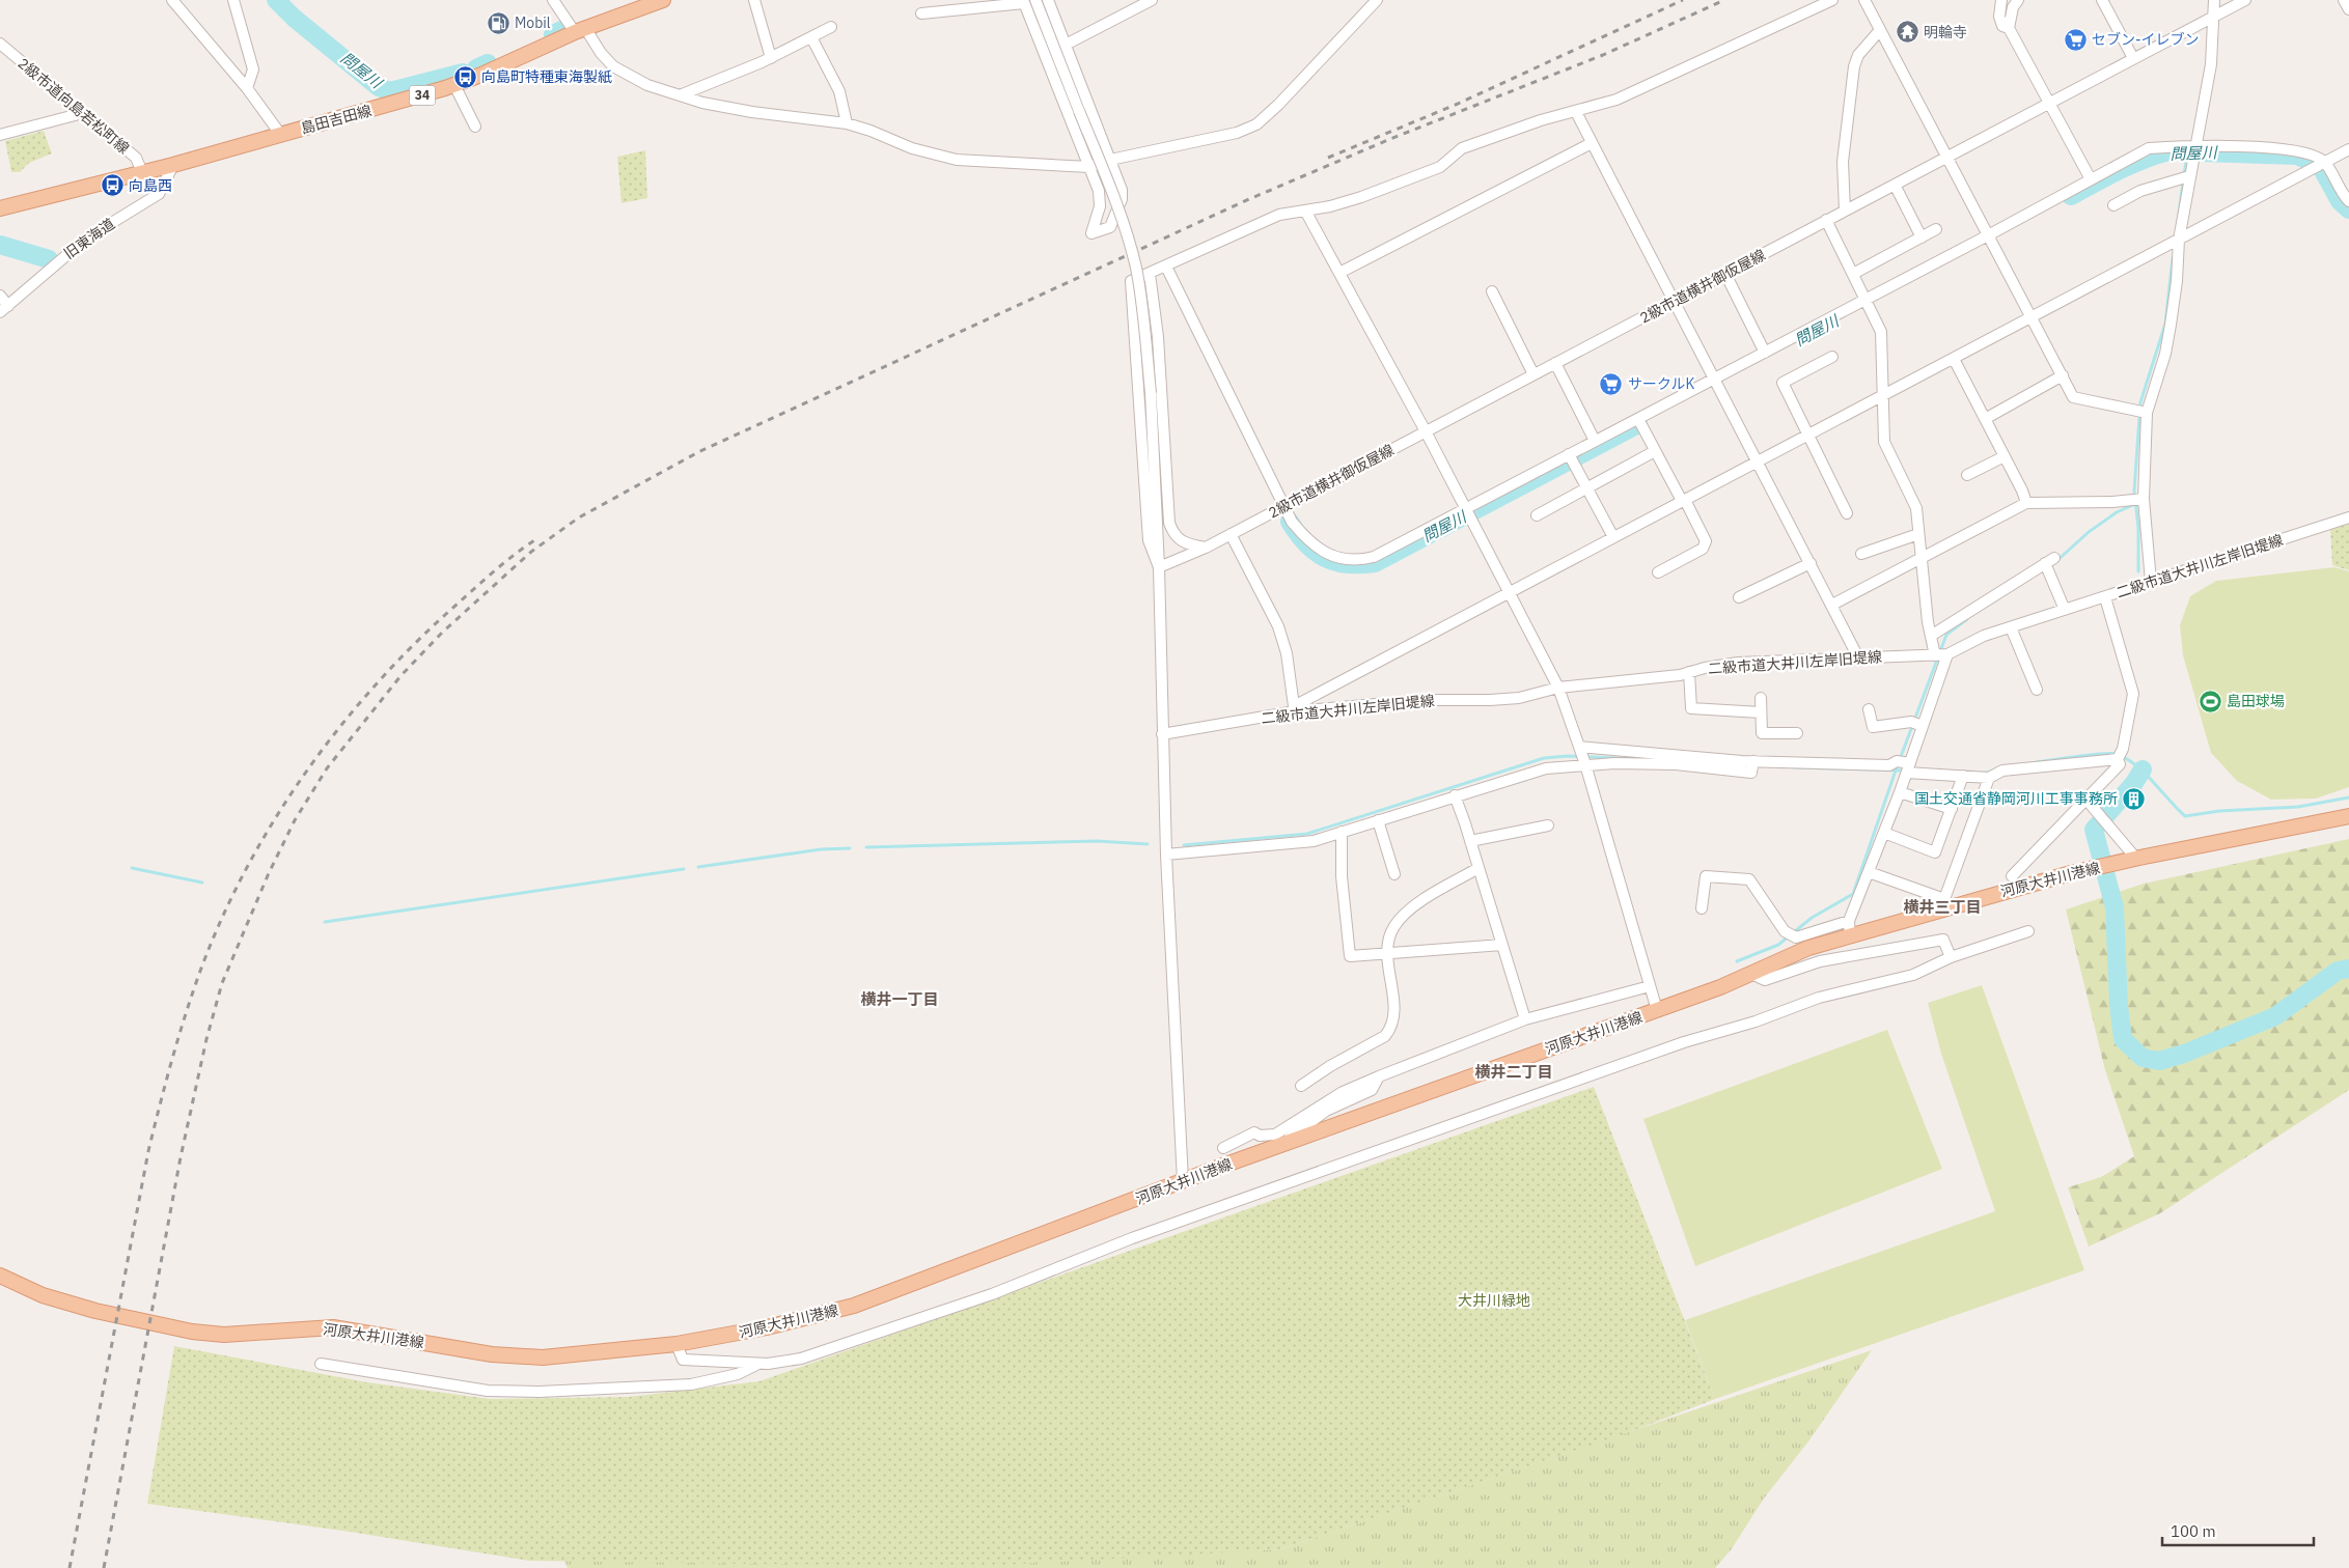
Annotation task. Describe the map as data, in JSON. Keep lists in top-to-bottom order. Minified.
{"streets":{"main road":["34","島田吉田線","河原大井川港線"],"street":["2級市道向島若松町線","旧東海道","2級市道横井御仮屋線","二級市道大井川左岸旧堤線"]},"crossings":[["2級市道向島若松町線","島田吉田線"],["島田吉田線","旧東海道"]],"districts":["横井三丁目","横井一丁目","横井二丁目"],"water":["問屋川"],"parks":["大井川緑地"],"places":{"fuel station":["Mobil"],"temple":["明輪寺"],"supermarket":["セブン-イレブン","サークルK"],"bus stop":["向島町特種東海製紙","向島西"],"sports":["島田球場"],"building":["国土交通省静岡河川工事事務所"]},"scale_bar":"100 m"}
